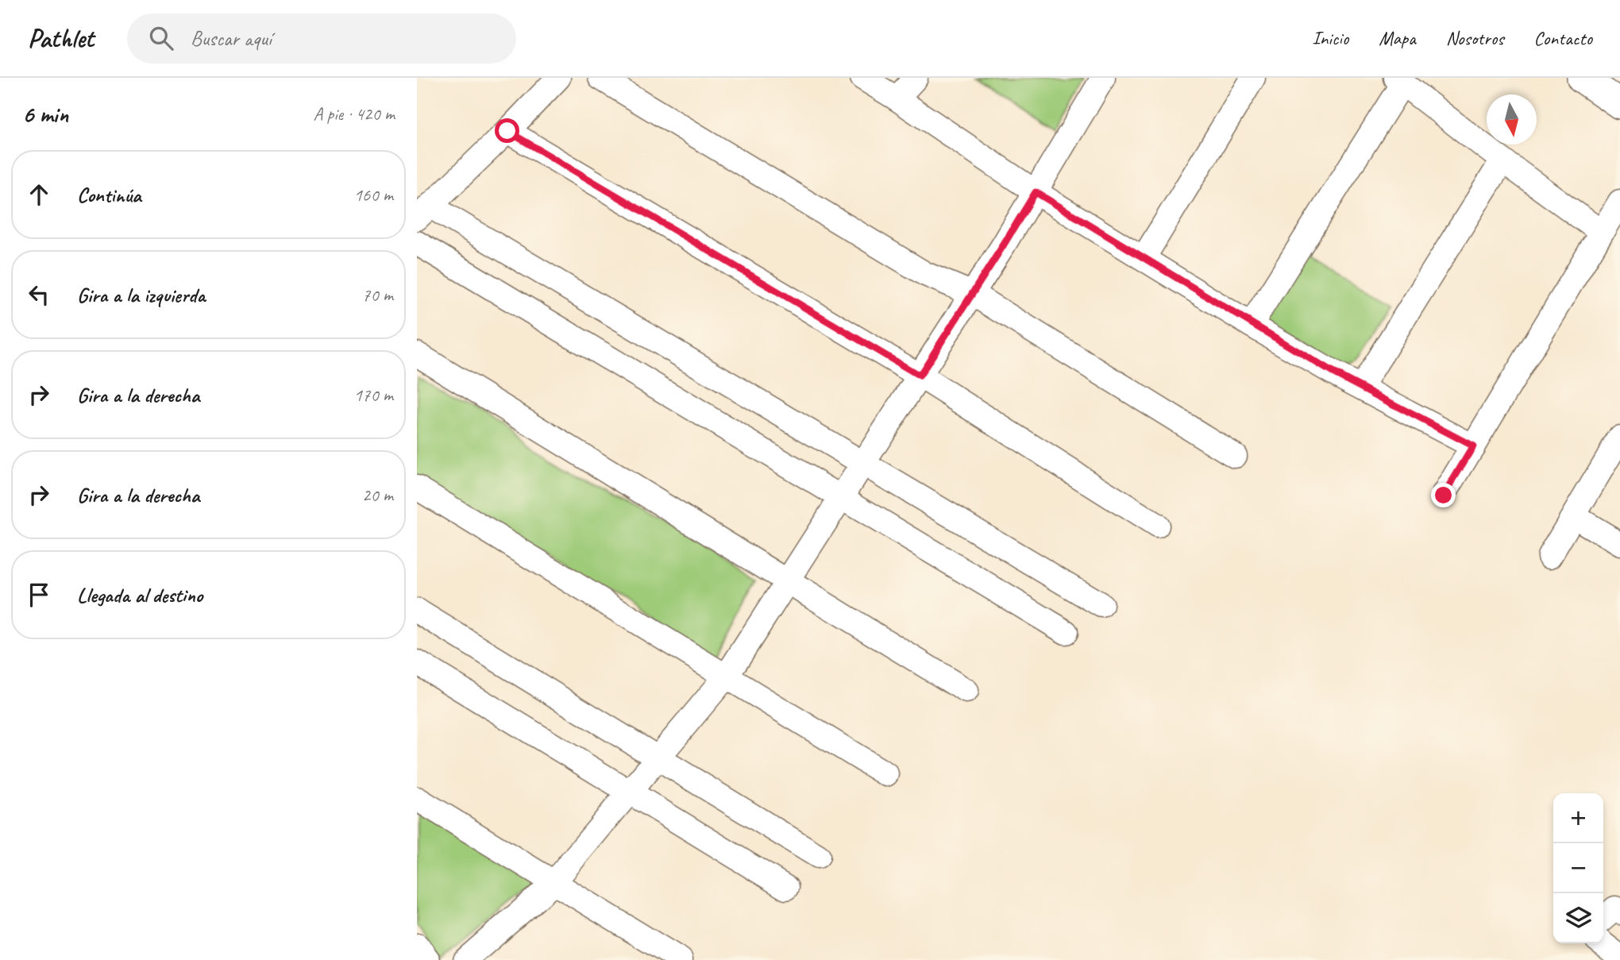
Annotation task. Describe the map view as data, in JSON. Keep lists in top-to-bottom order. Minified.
{"north":"bottom","page":{"header":"Pathlet","search":"Buscar aquí","nav":["Inicio","Mapa","Nosotros","Contacto"],"heading":["6 min","A pie · 420 m"],"list":[["Continúa","160 m"],["Gira a la izquierda","70 m"],["Gira a la derecha","170 m"],["Gira a la derecha","20 m"],"Llegada al destino"],"map_buttons":["+","−"]}}
